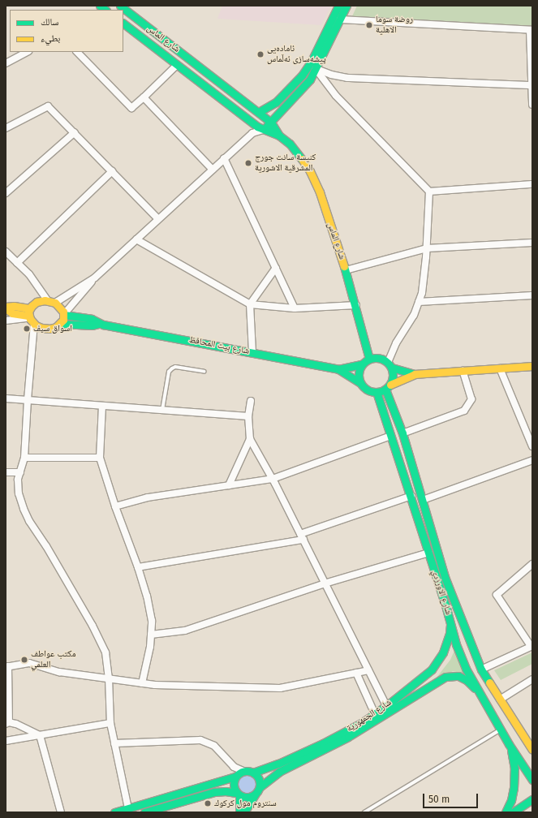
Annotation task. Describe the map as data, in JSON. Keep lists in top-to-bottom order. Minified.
{"streets":{"main road":["شارع الماس","شارع بيت المحافظ","شارع الاورزدي","شارع الجمهورية"]},"crossings":[["شارع الماس","شارع بيت المحافظ"],["شارع الماس","شارع الاورزدي"],["شارع بيت المحافظ","شارع الاورزدي"],["شارع الاورزدي","شارع الجمهورية"]],"places":["روضة سوما الاهلية","ئامادەیی پیشەسازی ئەڵماس","كنيسة سانت جورج المشرقية الاشورية","اسواق سيف","مكتب عواطف العلمي","سنتروم مول كركوك"],"legend":["سالك","بطيء"],"scale_bar":"50 m"}
